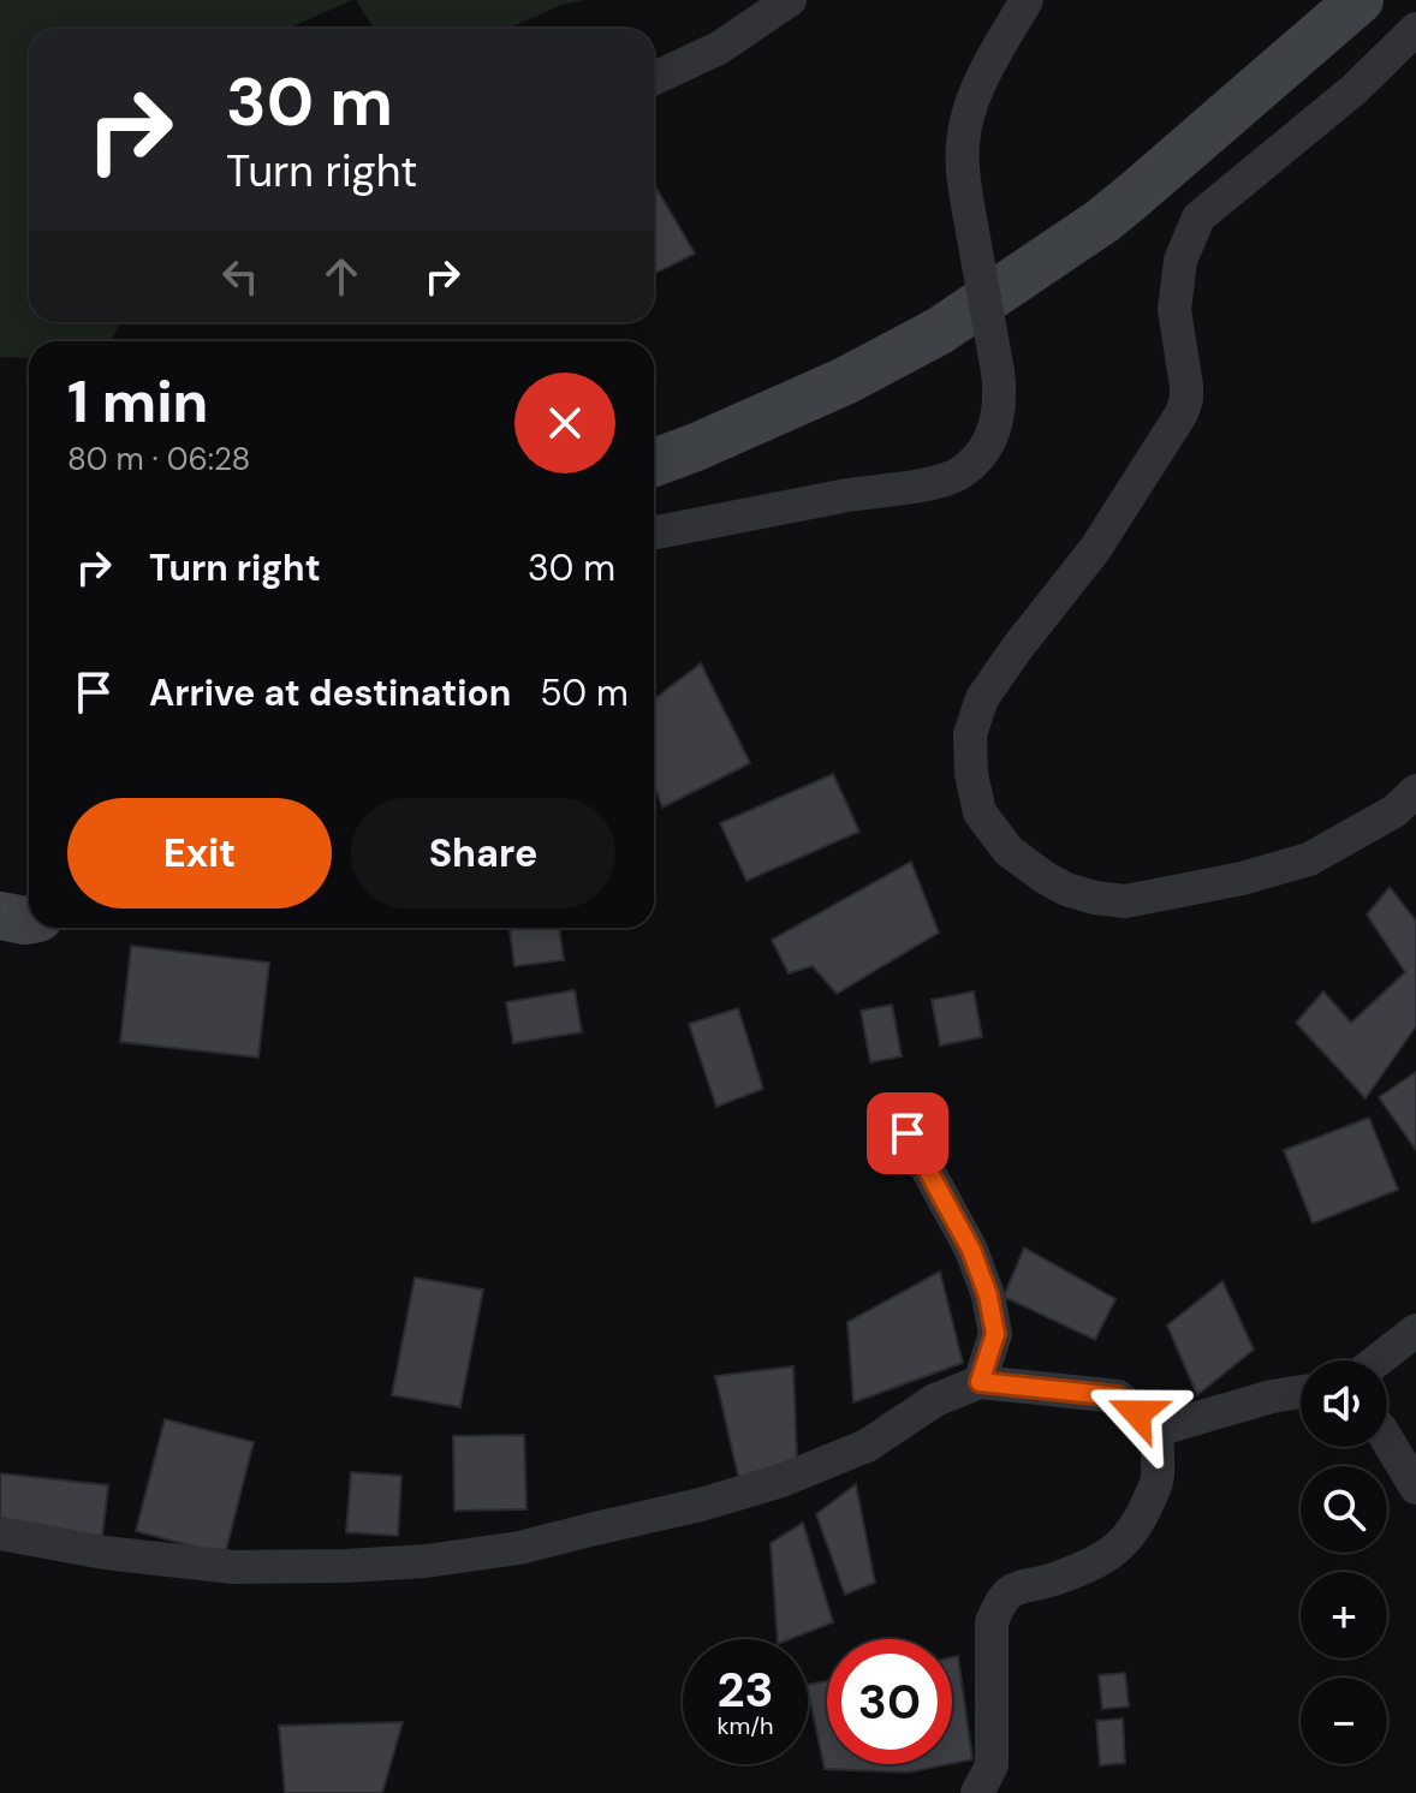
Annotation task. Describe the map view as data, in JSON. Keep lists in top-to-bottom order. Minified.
{"page":{"turn":["30 m","Turn right"],"heading":["1 min","80 m · 06:28"],"list":[{"name":"Turn right","value":"30 m"},{"name":"Arrive at destination","value":"50 m"}],"buttons":["Exit","Share"],"map_buttons":["+","−"],"speed":"23 km/h","limit":"30"}}
